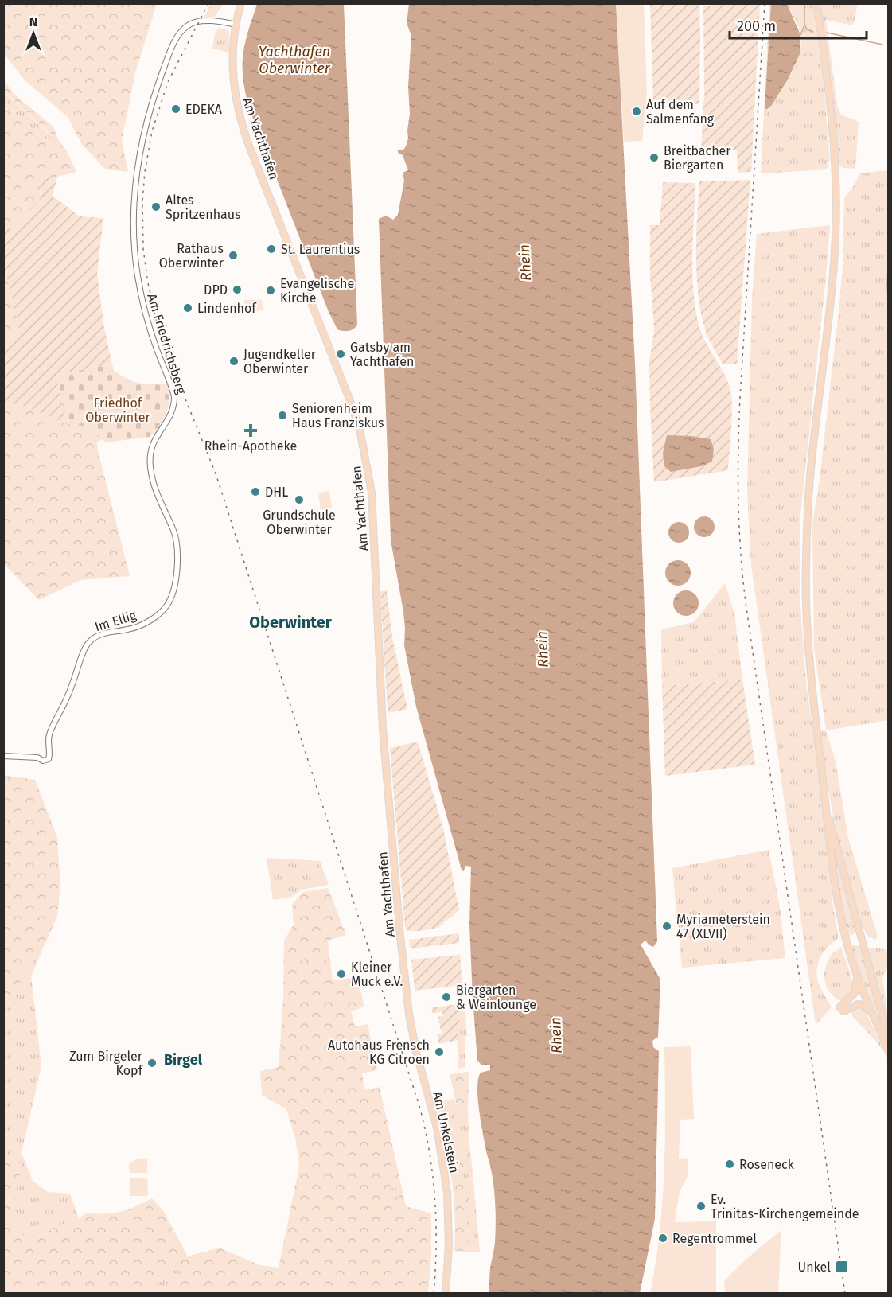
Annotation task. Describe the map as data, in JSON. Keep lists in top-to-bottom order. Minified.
{"streets":{"main road":["Am Yachthafen","Am Unkelstein"],"street":["Am Friedrichsberg","Im Ellig"]},"crossings":[["Am Yachthafen","Am Friedrichsberg"],["Am Yachthafen","Am Unkelstein"],["Am Friedrichsberg","Im Ellig"]],"districts":["Oberwinter","Birgel"],"water":["Yachthafen Oberwinter","Rhein"],"parks":["Friedhof Oberwinter"],"places":{"other":["EDEKA","Auf dem Salmenfang","Breitbacher Biergarten","Altes Spritzenhaus","St. Laurentius","Rathaus Oberwinter","DPD","Evangelische Kirche","Lindenhof","Gatsby am Yachthafen","Jugendkeller Oberwinter","Seniorenheim Haus Franziskus","DHL","Grundschule Oberwinter","Myriameterstein 47 (XLVII)","Kleiner Muck e.V.","Biergarten & Weinlounge","Autohaus Frensch KG Citroen","Zum Birgeler Kopf","Roseneck","Ev. Trinitas-Kirchengemeinde","Regentrommel"],"health":["Rhein-Apotheke"],"transit":["Unkel"]},"scale_bar":"200 m","north":"top"}
